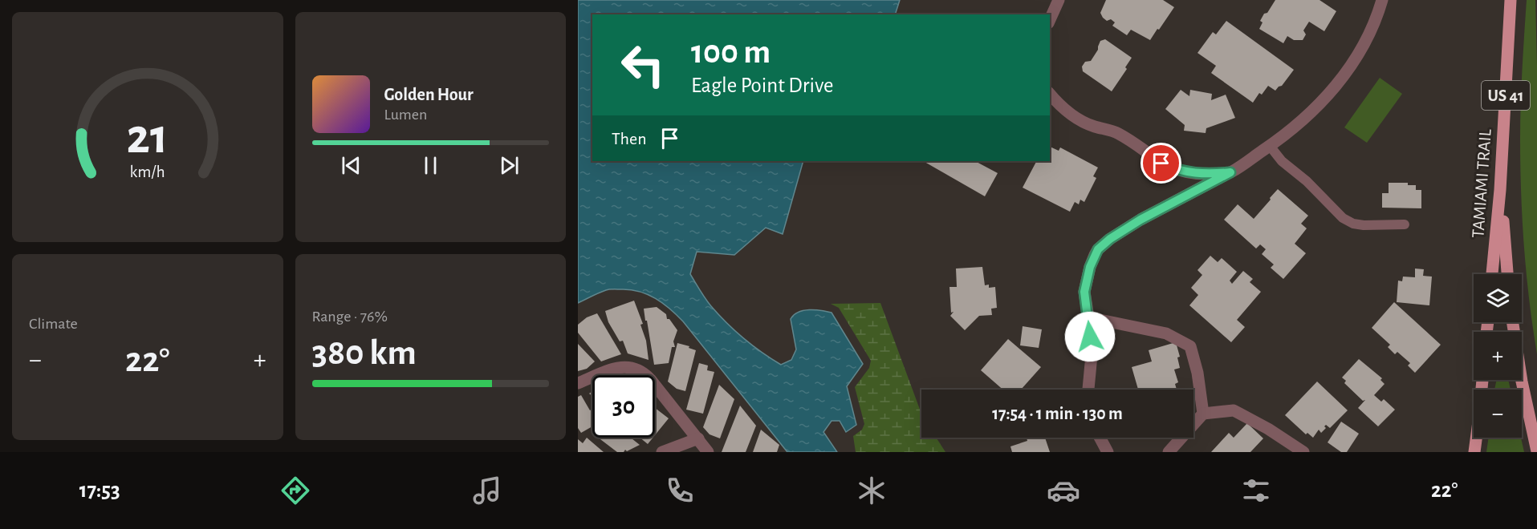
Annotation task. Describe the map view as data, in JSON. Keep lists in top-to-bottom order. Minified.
{"streets":{"main road":["US 41","TAMIAMI TRAIL"]},"crossings":[["US 41","TAMIAMI TRAIL"]],"page":{"turn":["100 m","Eagle Point Drive"],"song":["Golden Hour","Lumen"],"then":"Then","tile":["Climate",["Range · 76%","380 km"]],"map_buttons":["+","−"],"heat":["−","22°","+"],"limit":"30","trip":"17:54 · 1 min · 130 m","tabs":["17:53","22°"],"gauge":["21","km/h"]}}
